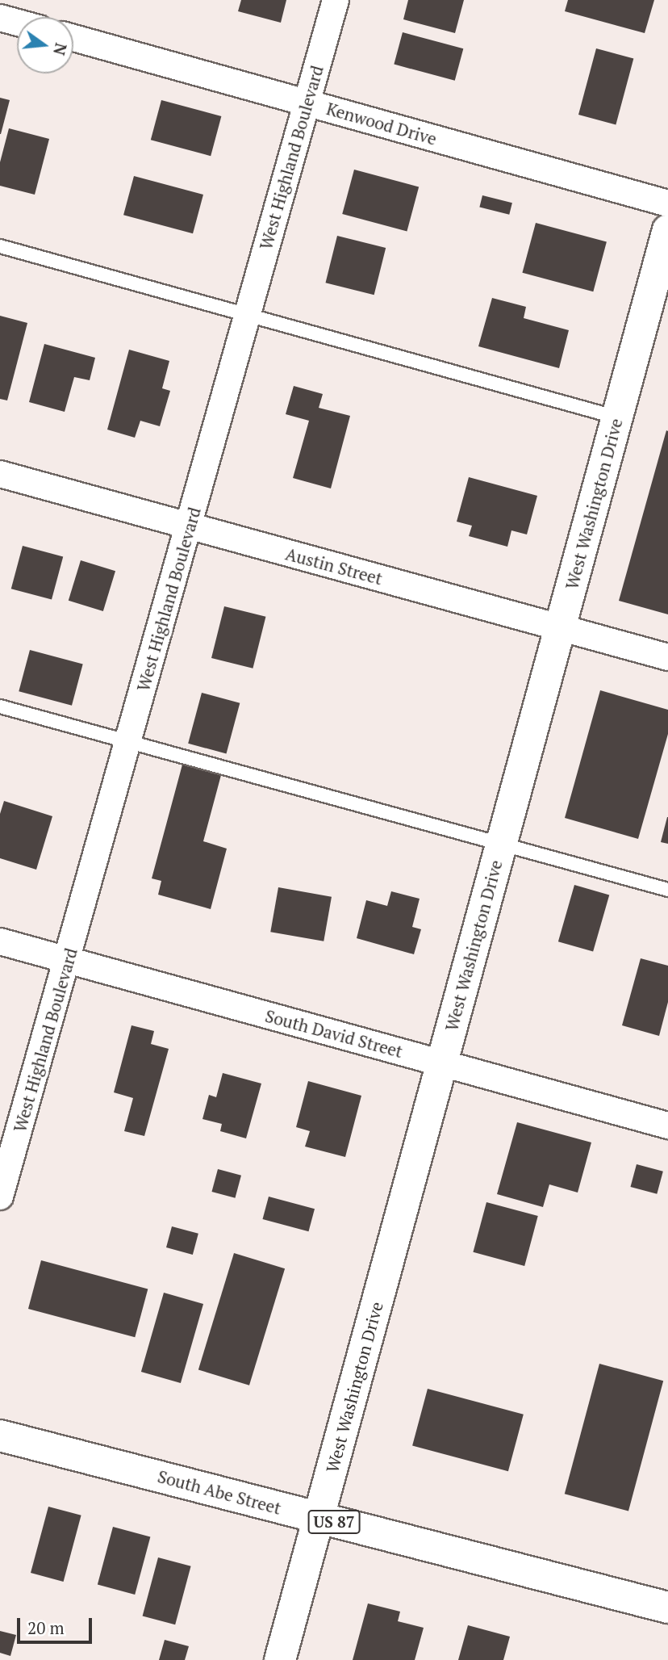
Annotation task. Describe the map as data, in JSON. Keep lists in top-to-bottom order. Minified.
{"streets":{"street":["Kenwood Drive","West Highland Boulevard","West Washington Drive","Austin Street","South David Street","South Abe Street","US 87"]},"crossings":[["Kenwood Drive","West Highland Boulevard"],["West Highland Boulevard","Austin Street"],["West Highland Boulevard","South David Street"],["West Washington Drive","Austin Street"],["West Washington Drive","South David Street"],["West Washington Drive","South Abe Street"]],"scale_bar":"20 m","north":"right"}
